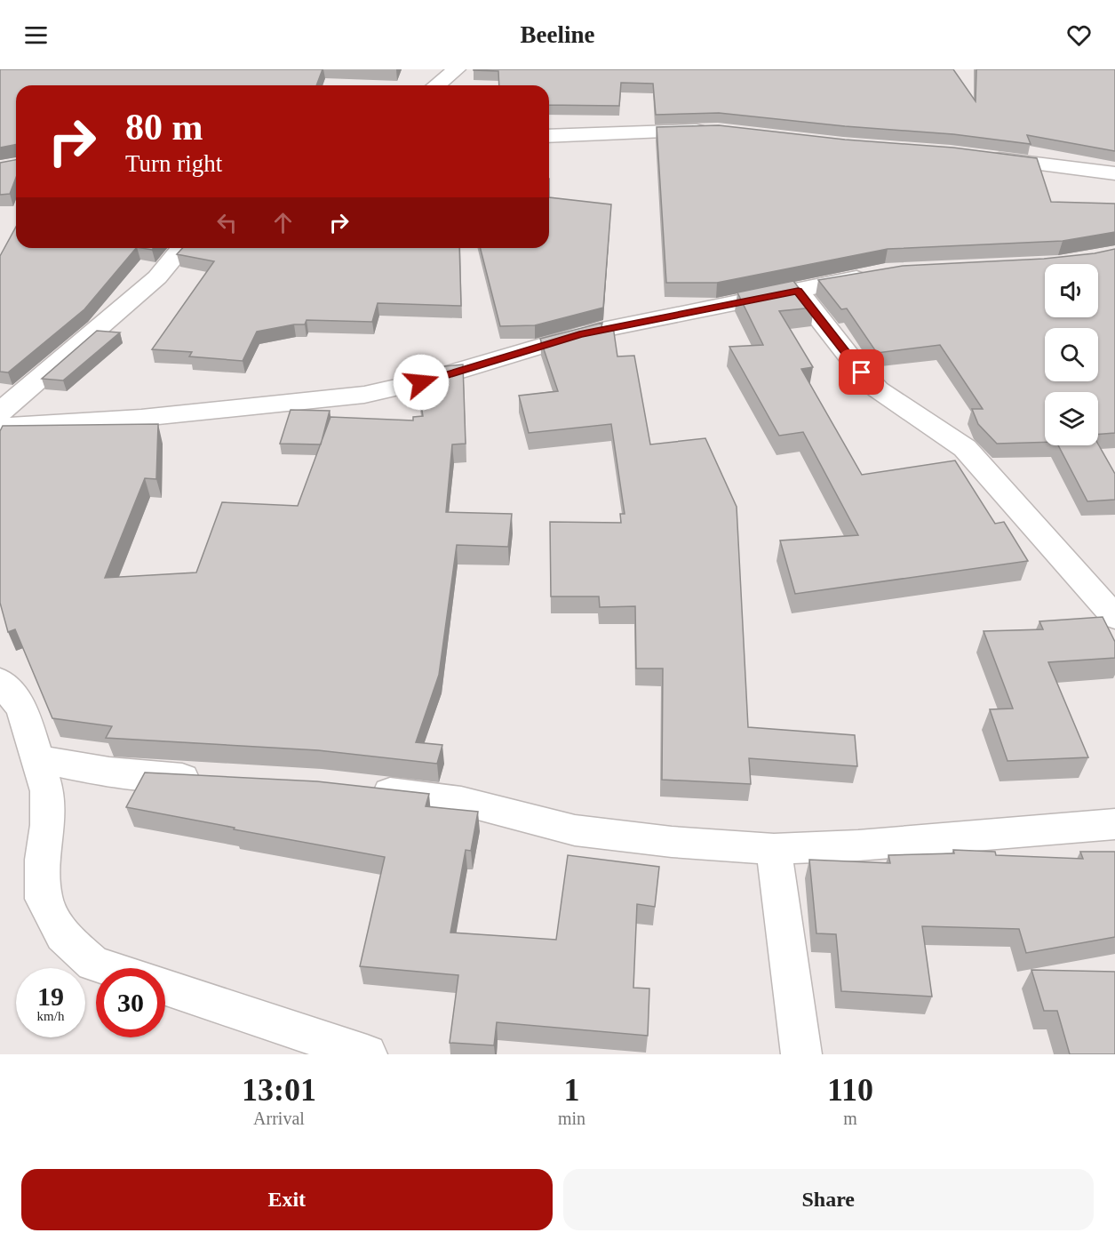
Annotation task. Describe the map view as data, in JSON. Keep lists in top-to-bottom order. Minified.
{"page":{"header":"Beeline","turn":["80 m","Turn right"],"speed":"19 km/h","limit":"30","eta":["13:01","Arrival","1","min","110","m"],"buttons":["Exit","Share"]}}
